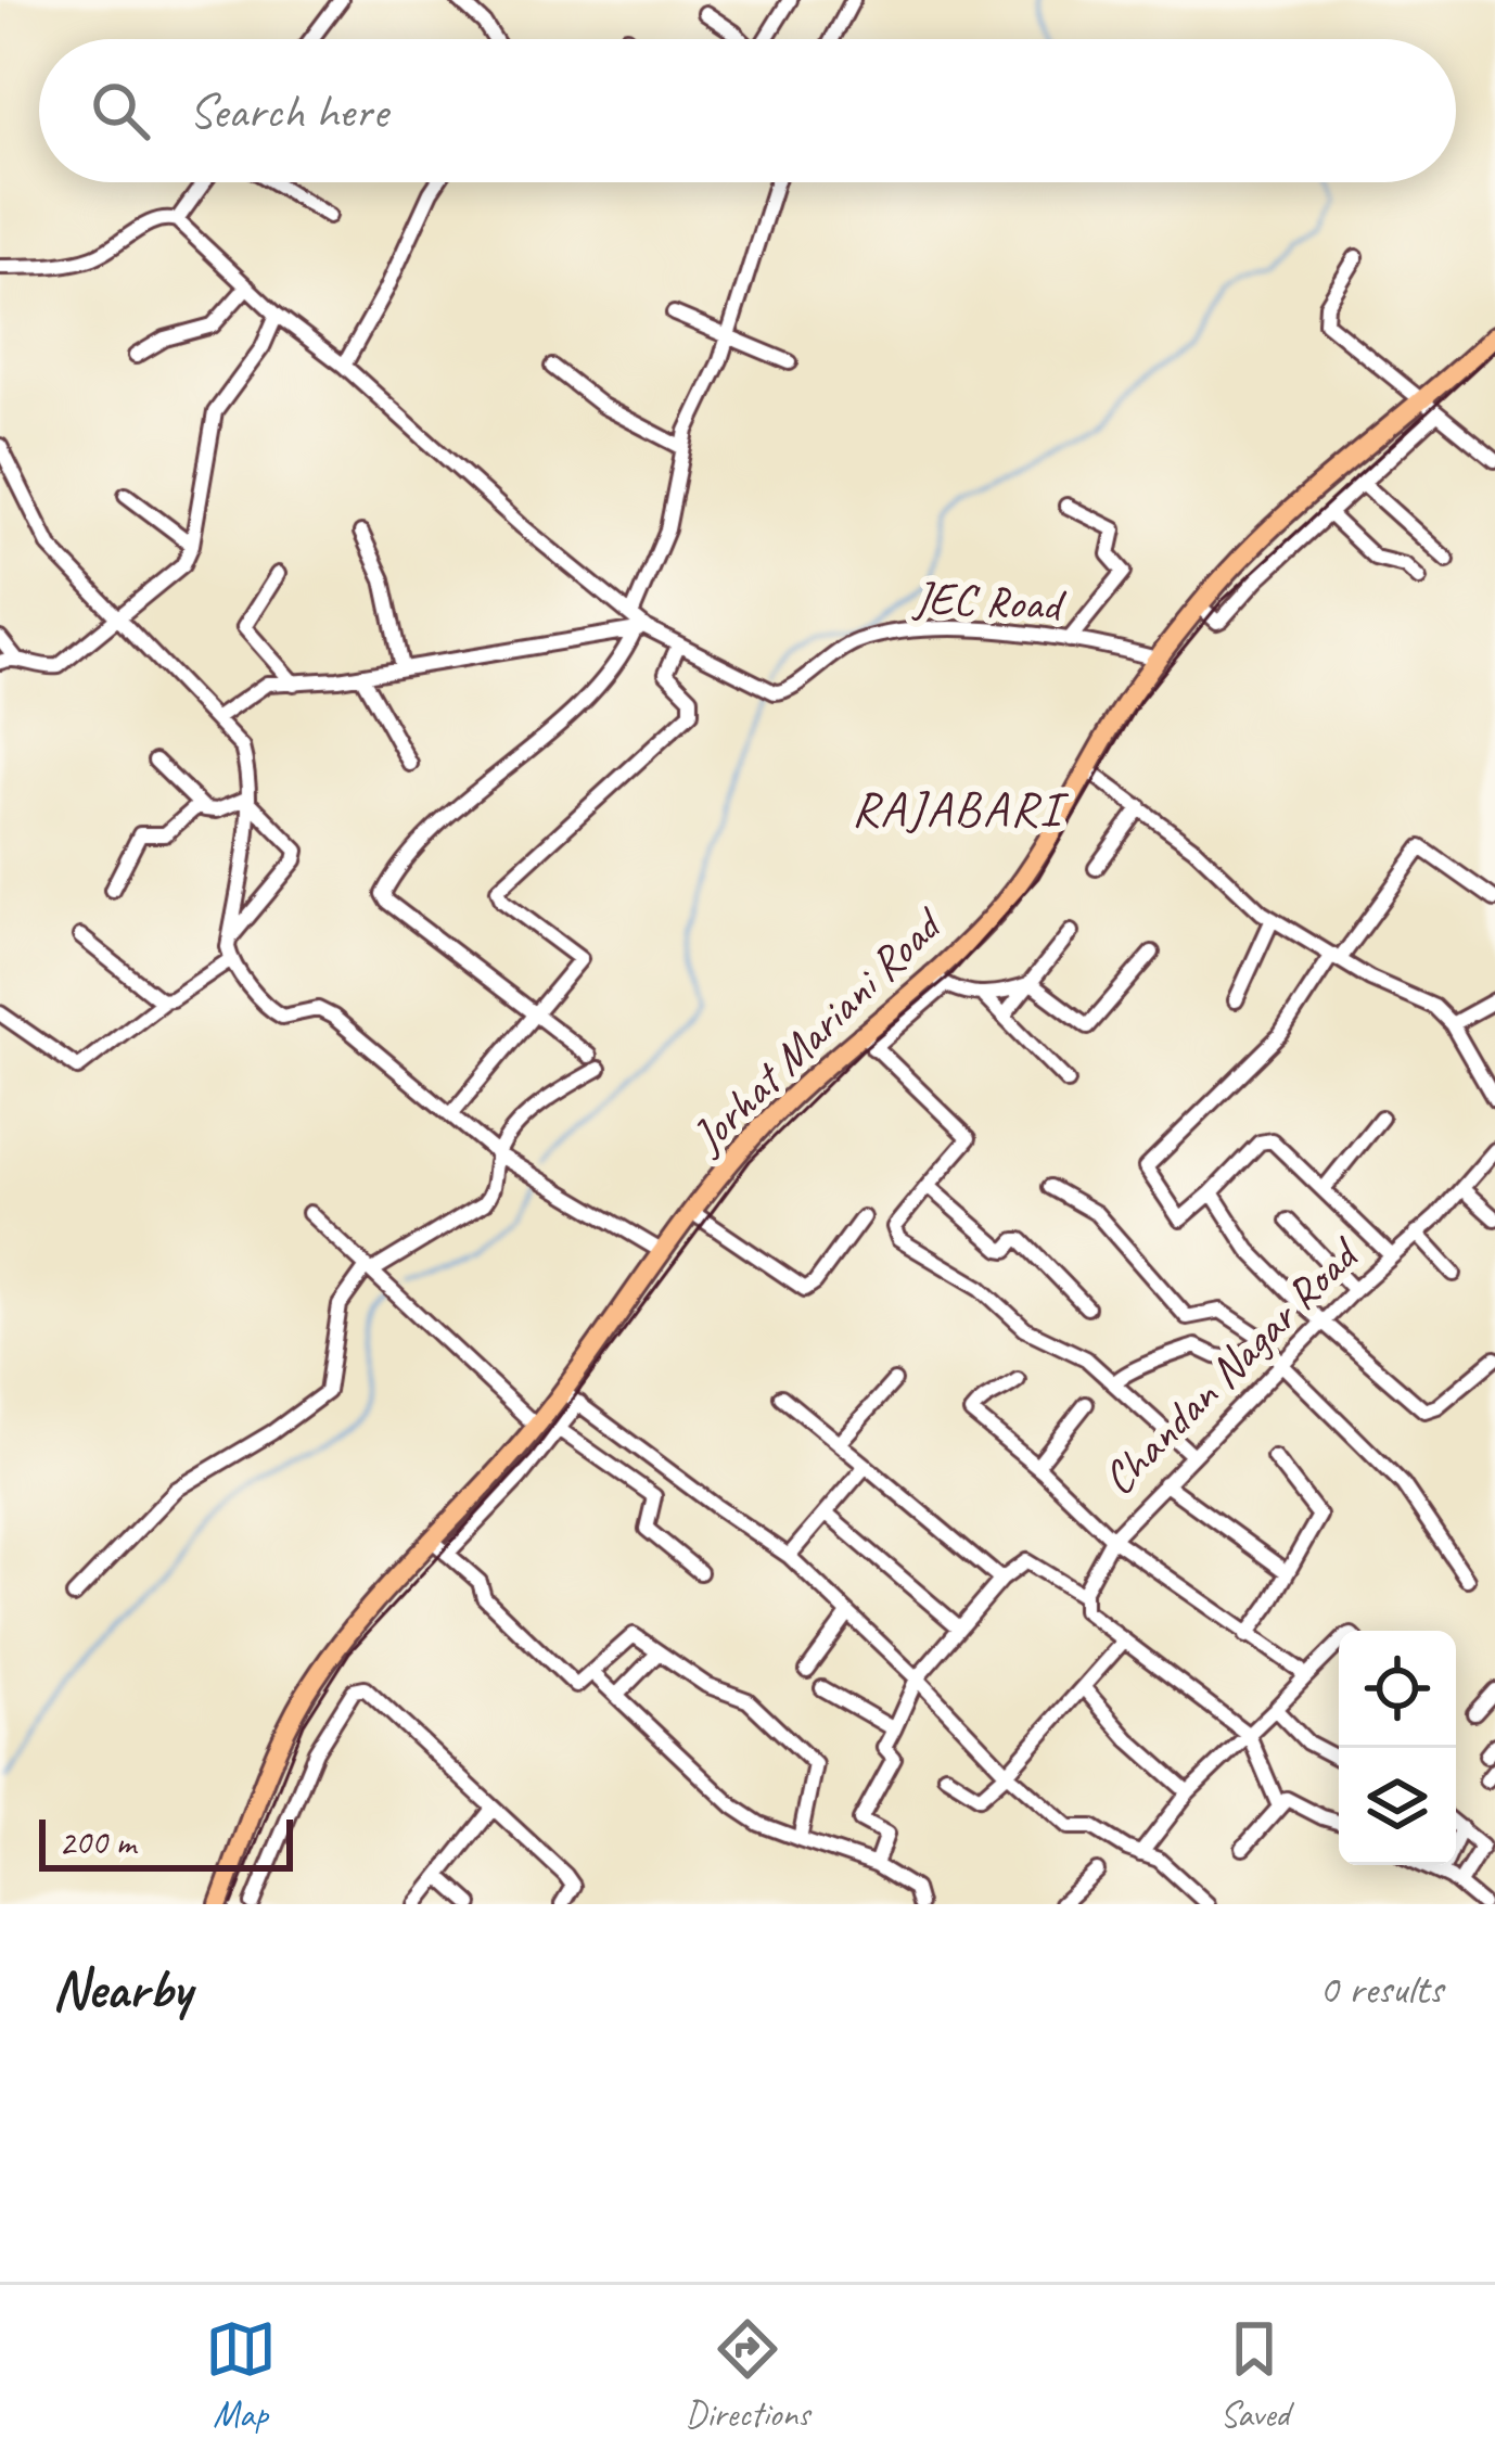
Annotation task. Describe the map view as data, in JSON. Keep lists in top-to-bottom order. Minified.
{"streets":{"highway":["Jorhat Mariani Road"],"street":["JEC Road","Chandan Nagar Road"]},"crossings":[["JEC Road","Jorhat Mariani Road"]],"districts":["RAJABARI"],"scale_bar":"200 m","page":{"search":"Search here","scale":"200 m","heading":["Nearby","0 results"],"nav":["Map","Directions","Saved"]}}
